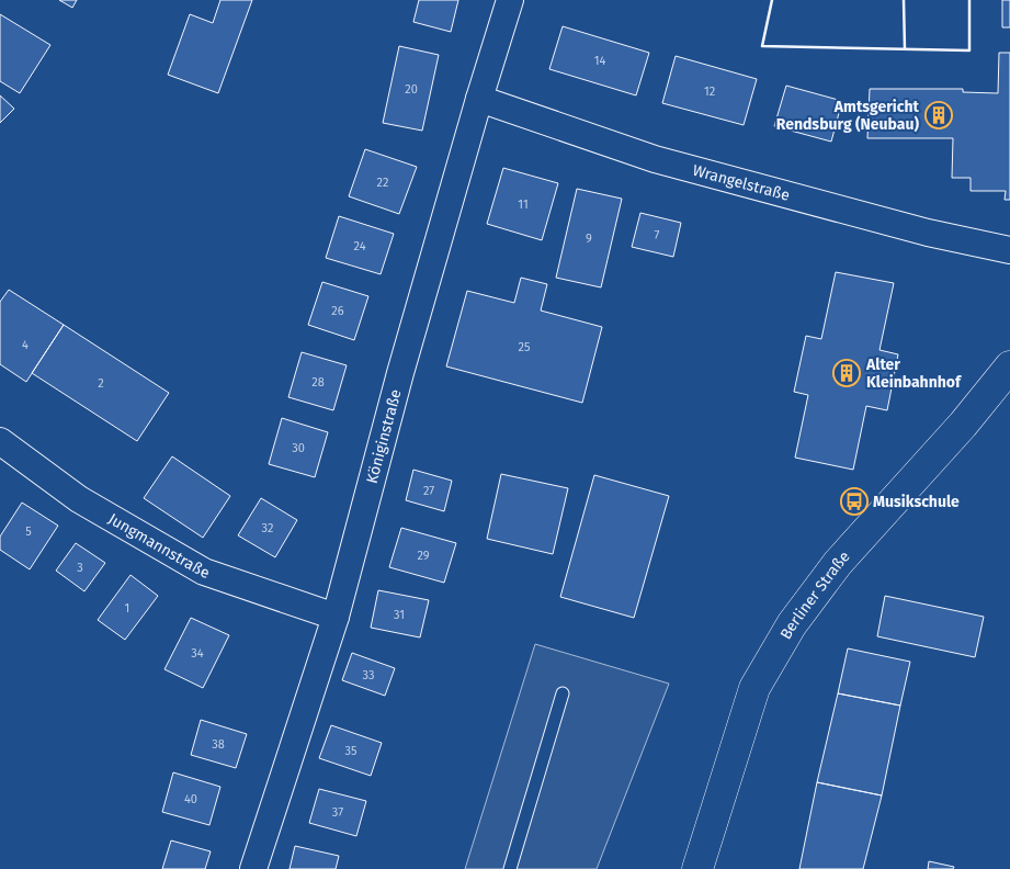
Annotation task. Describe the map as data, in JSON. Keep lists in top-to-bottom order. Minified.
{"streets":{"main road":["Berliner Straße"],"street":["Wrangelstraße","Königinstraße","Jungmannstraße"]},"crossings":[["Wrangelstraße","Königinstraße"],["Königinstraße","Jungmannstraße"]],"places":{"building":["Amtsgericht Rendsburg (Neubau)","Alter Kleinbahnhof"],"bus stop":["Musikschule"]},"house_numbers":["14","20","12","22","11","7","9","24","26","4","25","28","2","30","27","32","5","29","3","1","31","34","33","38","35","40","37"]}
